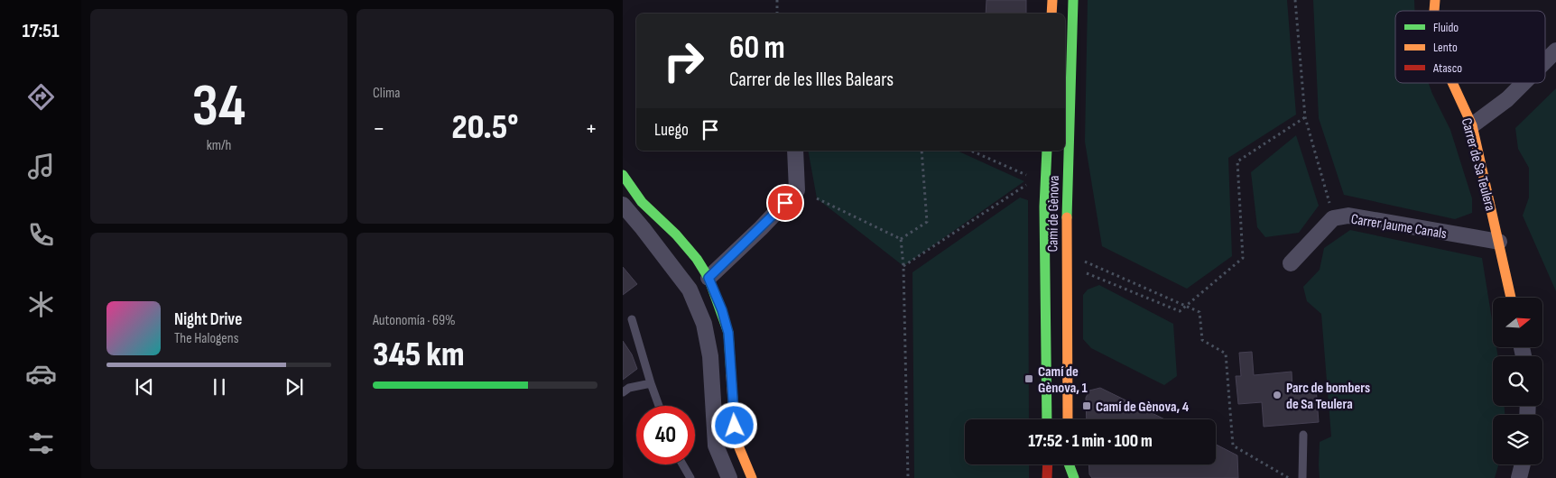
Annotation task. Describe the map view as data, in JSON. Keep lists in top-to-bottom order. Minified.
{"streets":{"street":["Carrer de Sa Teulera","Camí de Gènova","Carrer Jaume Canals"]},"crossings":[["Carrer de Sa Teulera","Carrer Jaume Canals"]],"places":{"transit":["Camí de Gènova, 1","Camí de Gènova, 4"],"other":["Parc de bombers de Sa Teulera"]},"legend":["Fluido","Lento","Atasco"],"north":"right","page":{"tabs":"17:51","tile":[["34","km/h"],"Clima",["Autonomía · 69%","345 km"]],"turn":["60 m","Carrer de les Illes Balears"],"then":"Luego","heat":["−","20.5°","+"],"song":["Night Drive","The Halogens"],"limit":"40","trip":"17:52 · 1 min · 100 m"}}
